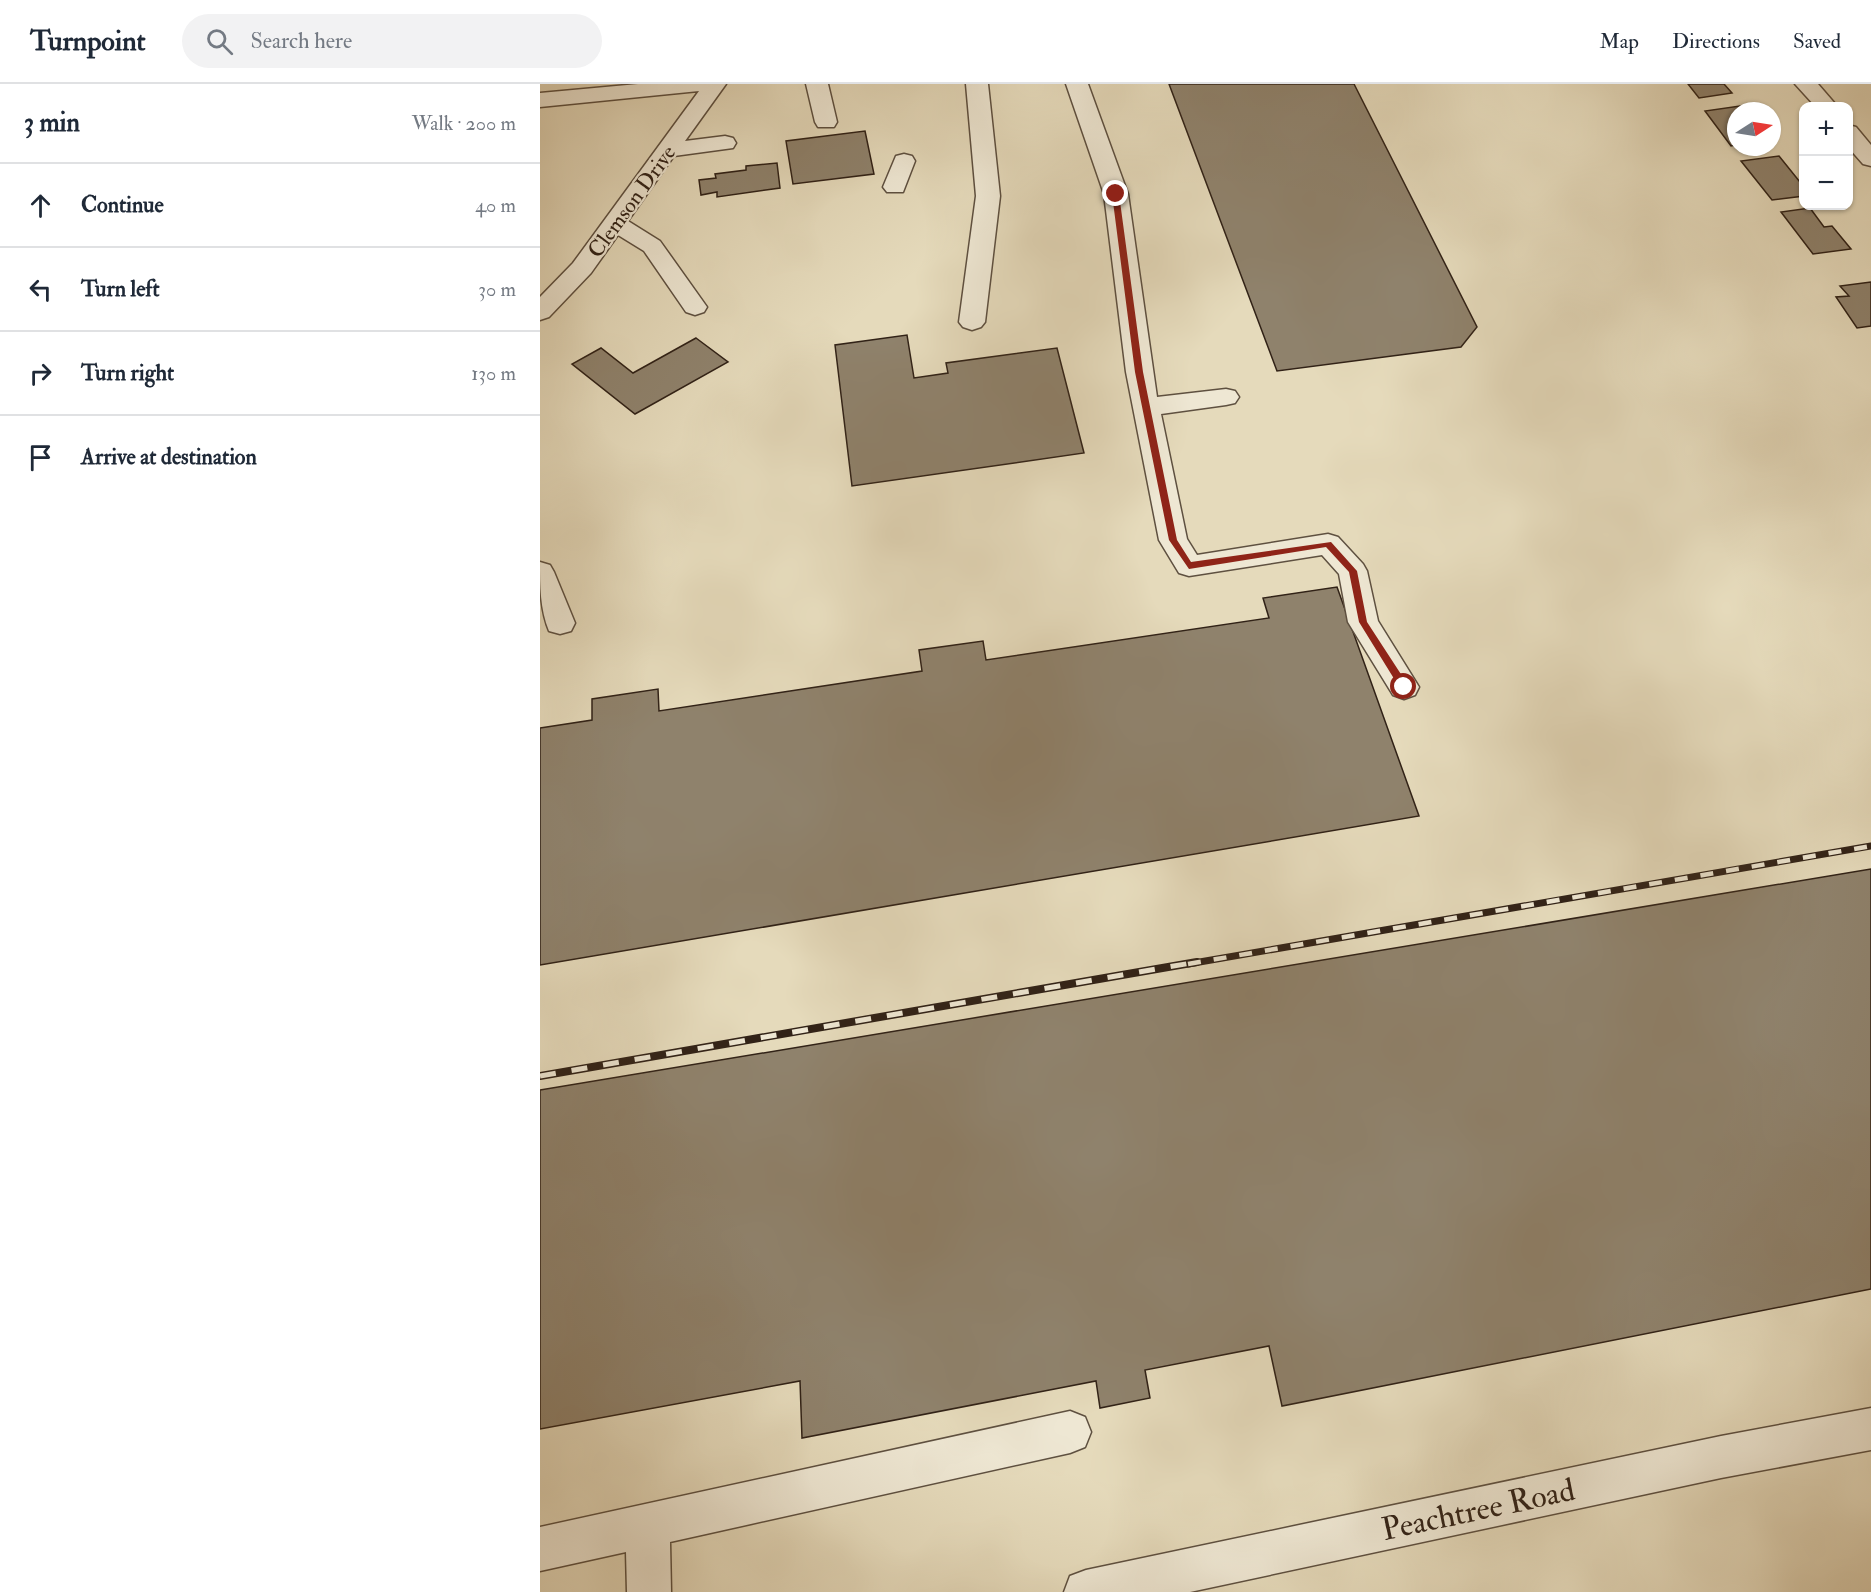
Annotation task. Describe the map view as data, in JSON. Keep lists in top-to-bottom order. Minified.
{"streets":{"street":["Clemson Drive","Peachtree Road"]},"north":"right","page":{"header":"Turnpoint","search":"Search here","nav":["Map","Directions","Saved"],"heading":["3 min","Walk · 200 m"],"map_buttons":["+","−"],"list":[["Continue","40 m"],["Turn left","30 m"],["Turn right","130 m"],"Arrive at destination"]}}
